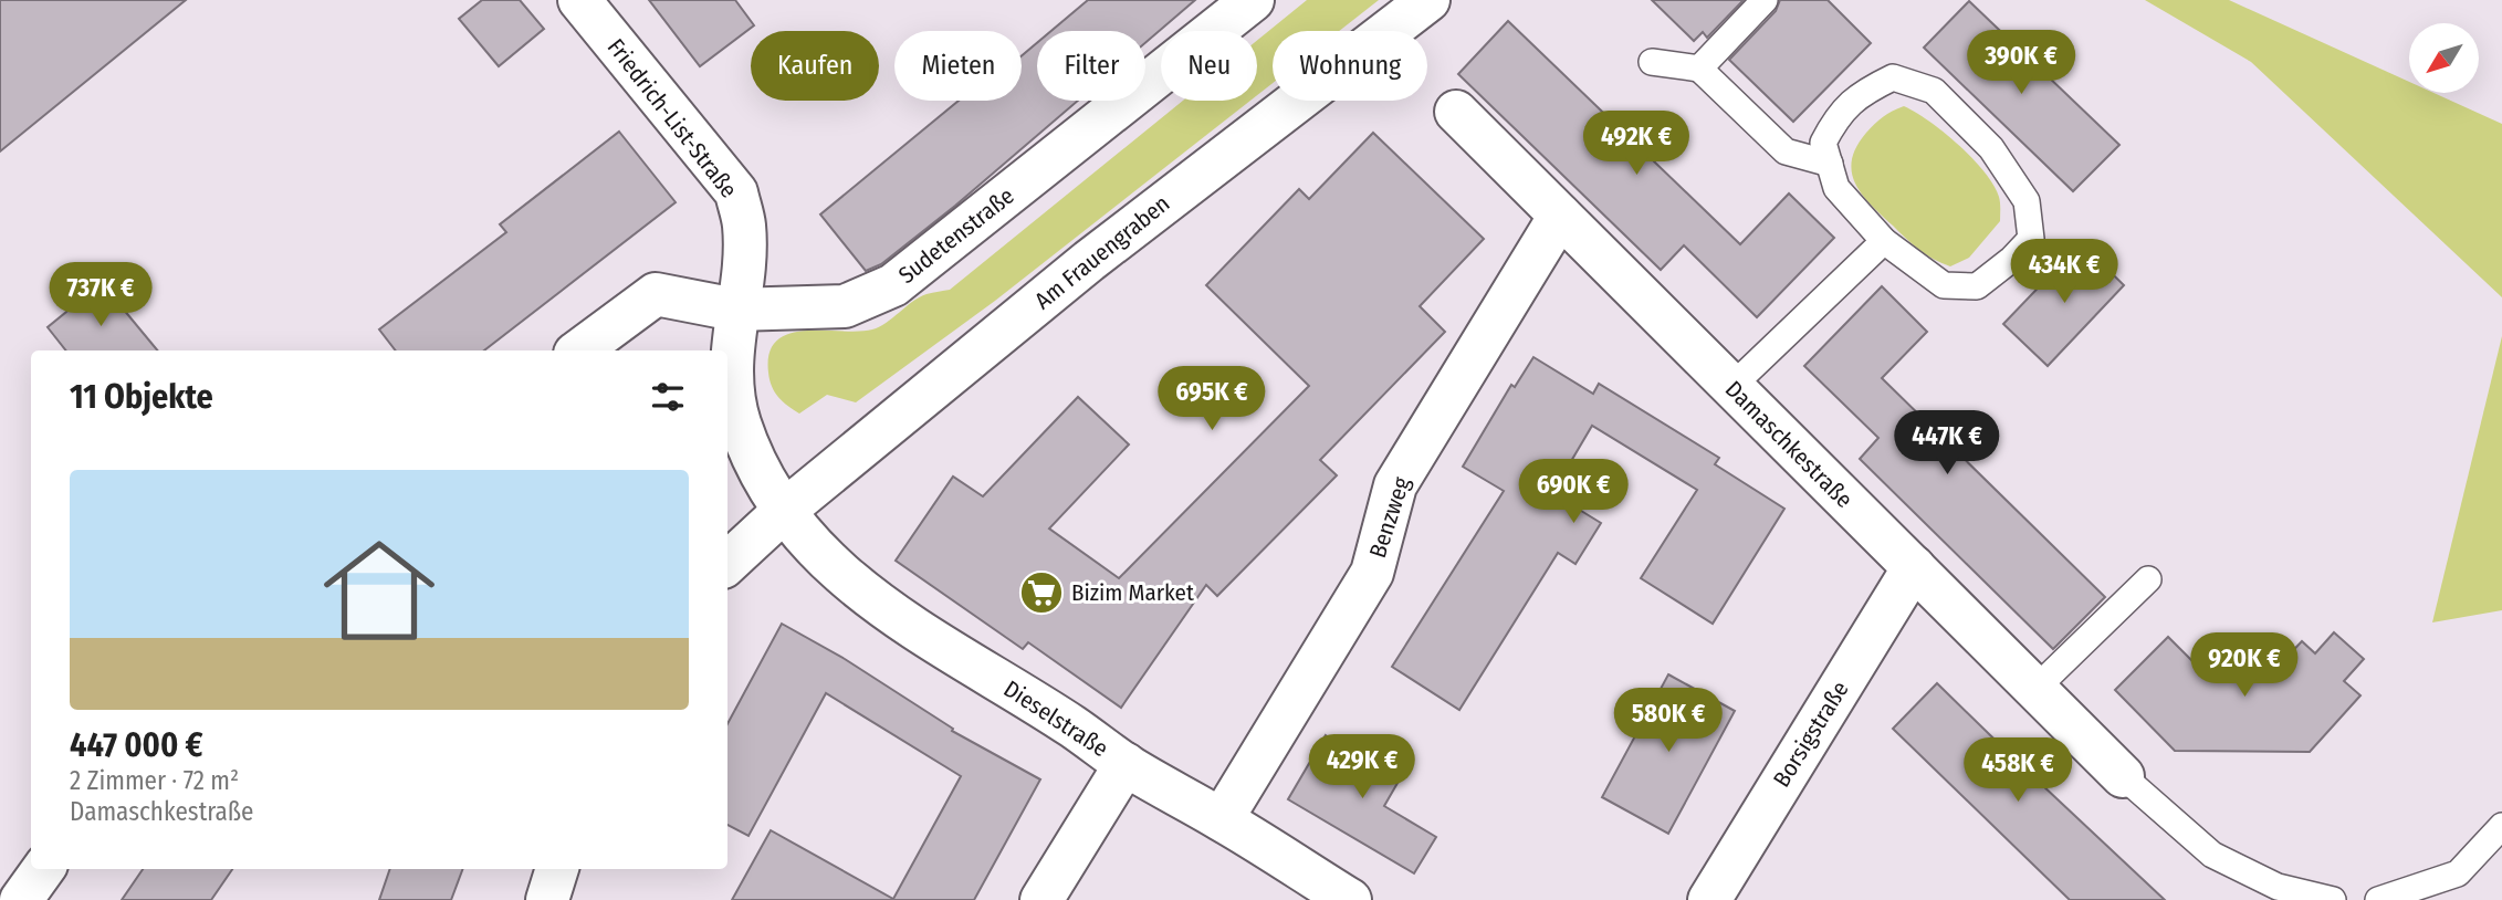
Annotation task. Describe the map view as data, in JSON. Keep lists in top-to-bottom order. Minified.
{"streets":{"street":["Friedrich-List-Straße","Sudetenstraße","Am Frauengraben","Damaschkestraße","Benzweg","Dieselstraße","Borsigstraße"]},"crossings":[["Friedrich-List-Straße","Sudetenstraße"],["Friedrich-List-Straße","Am Frauengraben"],["Friedrich-List-Straße","Dieselstraße"],["Am Frauengraben","Dieselstraße"],["Damaschkestraße","Benzweg"],["Damaschkestraße","Borsigstraße"],["Benzweg","Dieselstraße"]],"places":{"supermarket":["Bizim Market"]},"north":"bottom left","page":{"price":["390K €","492K €","434K €","737K €","695K €","447K €","690K €","920K €","580K €","429K €","458K €"],"chip":["Kaufen","Mieten","Filter","Neu","Wohnung"],"heading":"11 Objekte","list":[{"name":"447 000 €","note":"2 Zimmer · 72 m² · Damaschkestraße"}]}}
